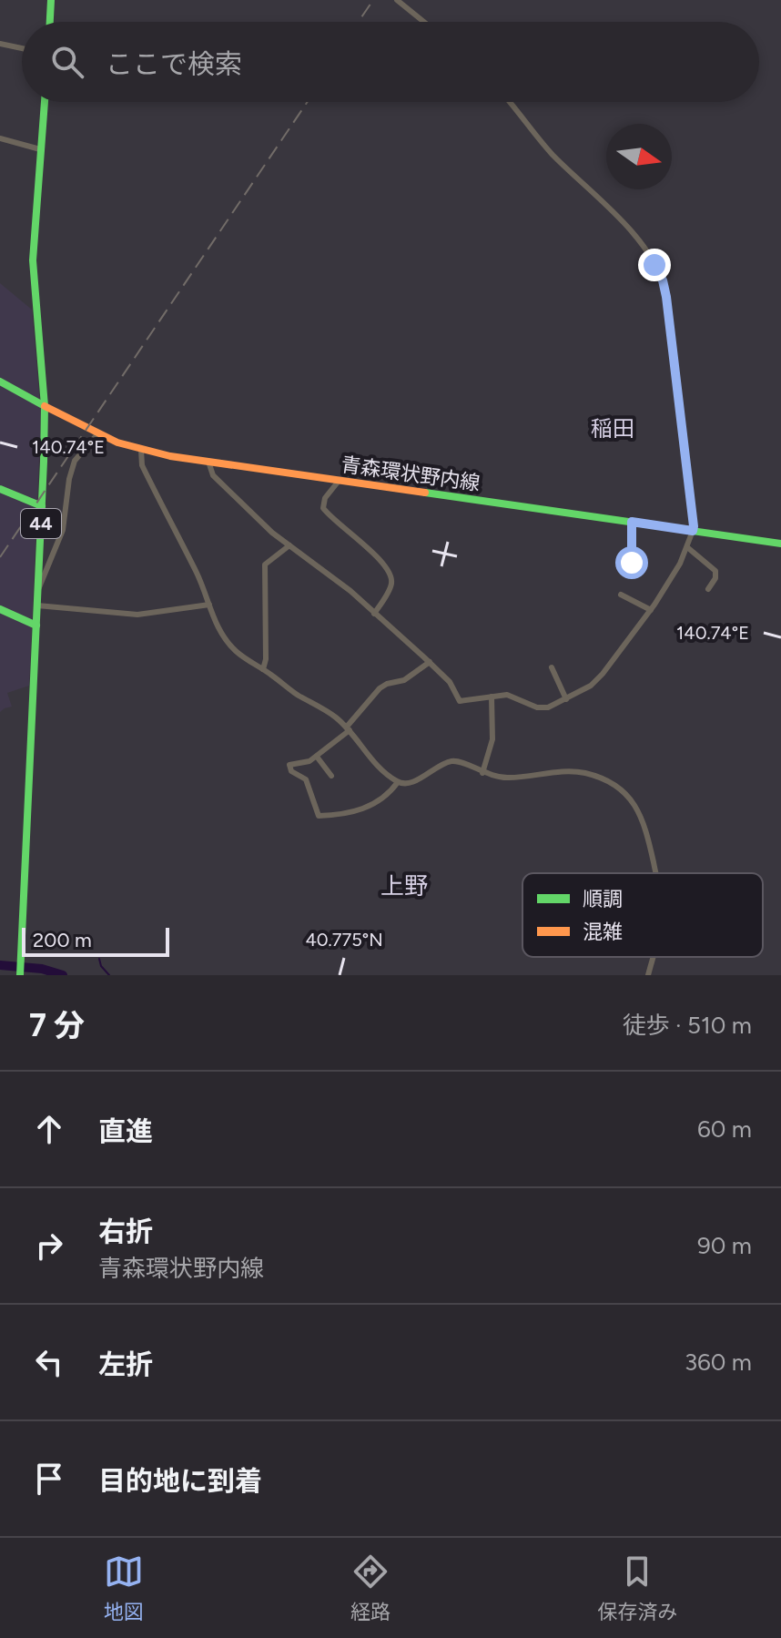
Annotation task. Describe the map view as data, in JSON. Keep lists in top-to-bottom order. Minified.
{"streets":{"main road":["青森環状野内線","44"]},"crossings":[["青森環状野内線","44"]],"districts":["稲田","上野"],"legend":["順調","混雑"],"scale_bar":"200 m","north":"right","page":{"search":"ここで検索","scale":"200 m","heading":["7 分","徒歩 · 510 m"],"list":[["直進","60 m"],["右折","青森環状野内線","90 m"],["左折","360 m"],"目的地に到着"],"nav":["地図","経路","保存済み"]},"coordinates":["140.74°E","40.775°N"]}
